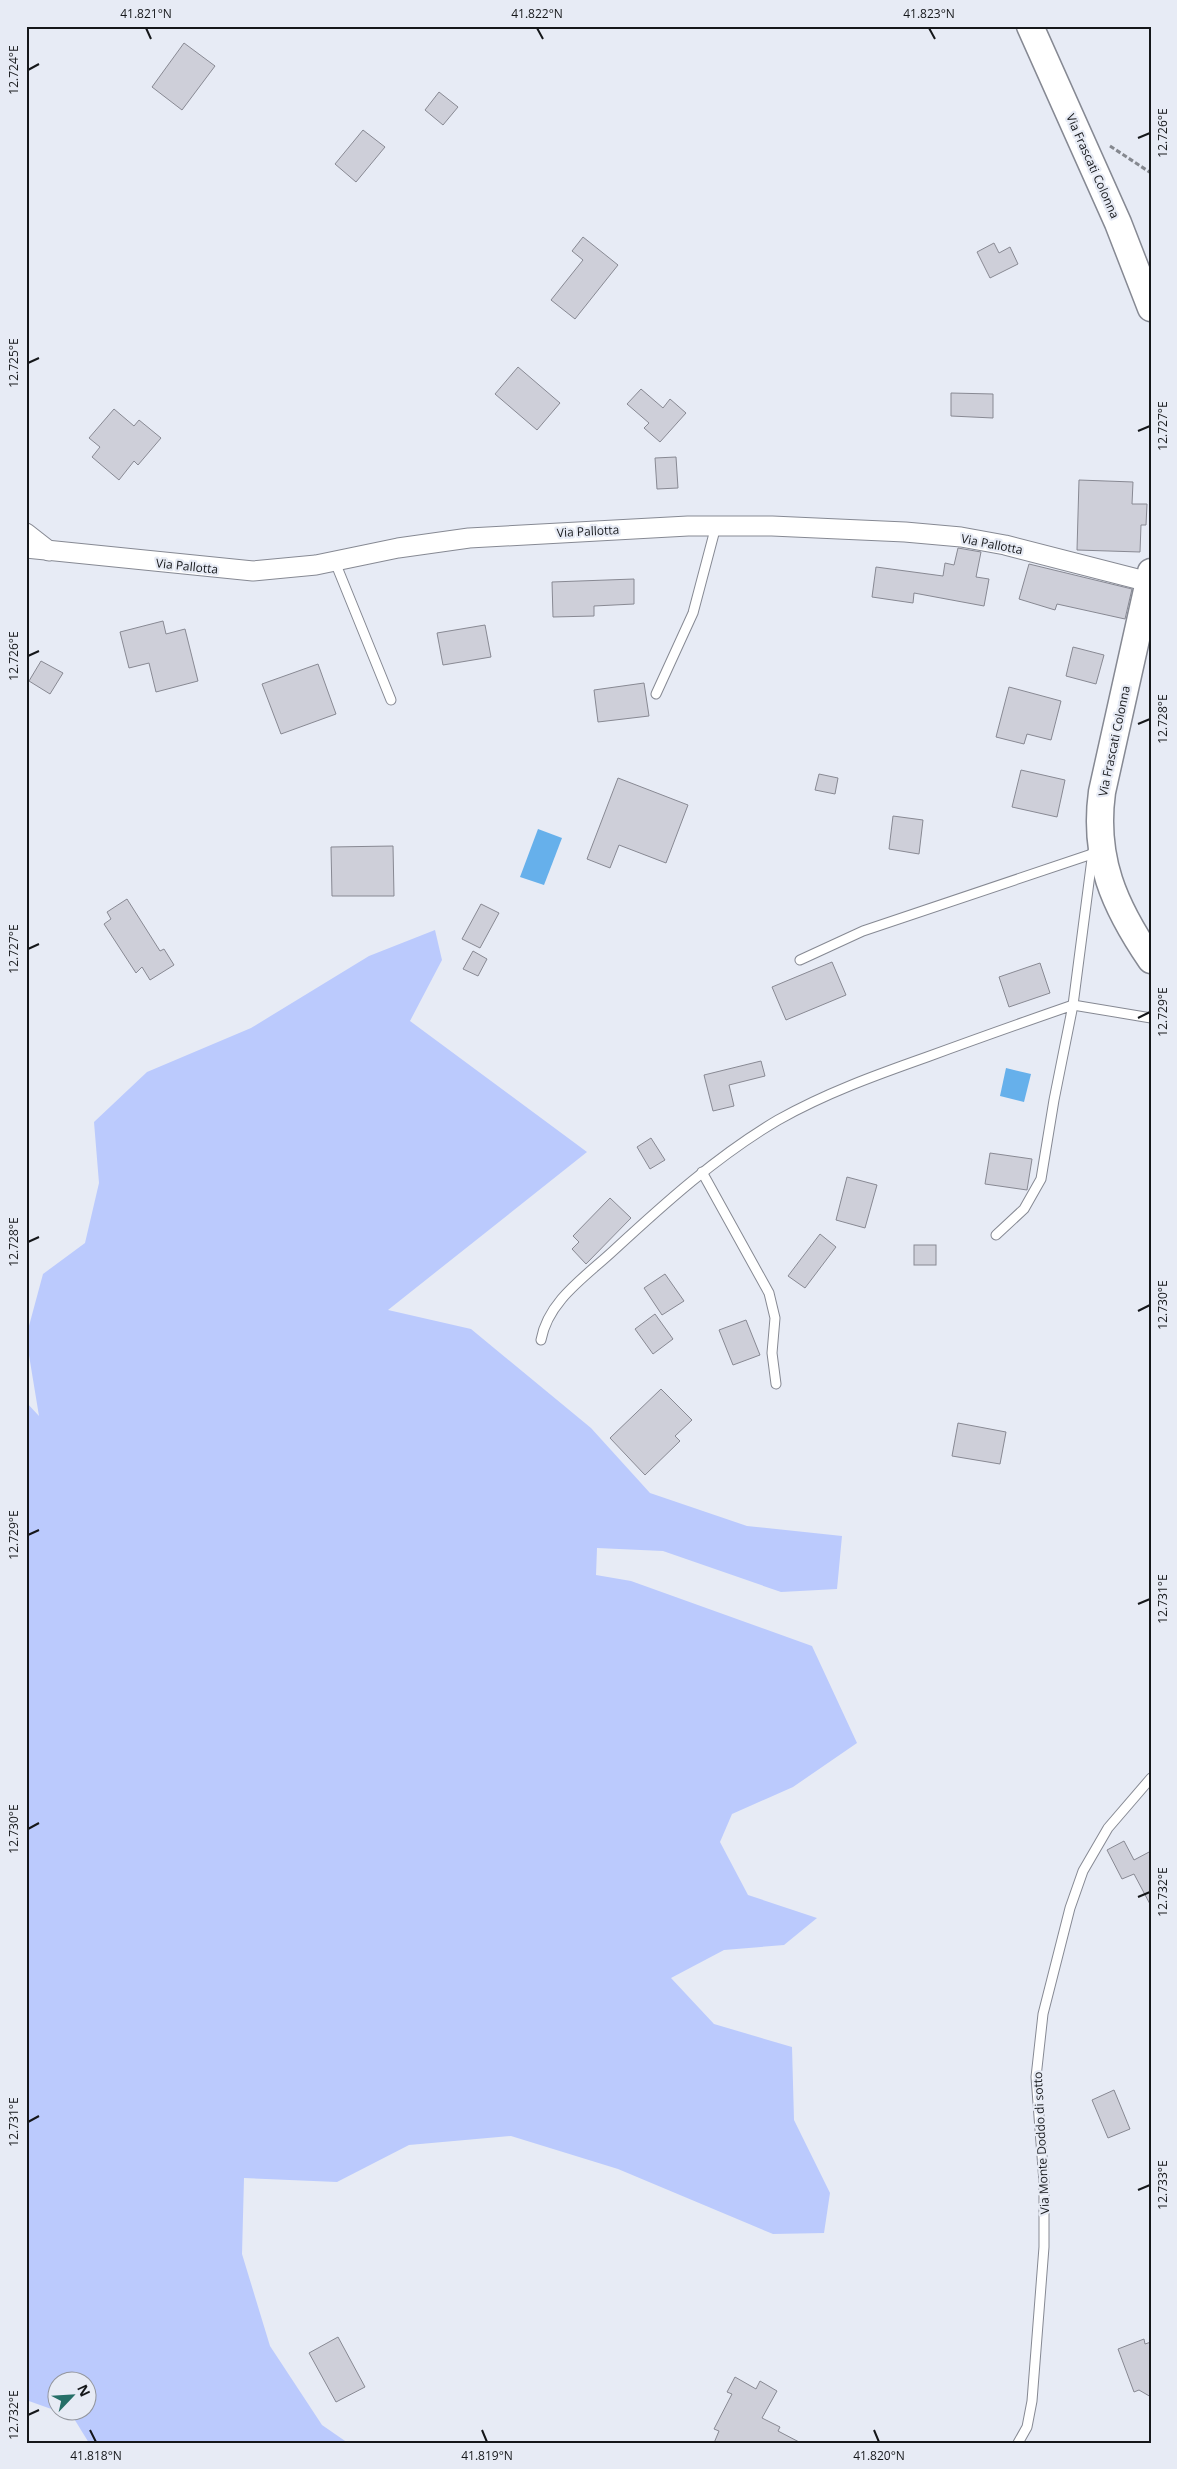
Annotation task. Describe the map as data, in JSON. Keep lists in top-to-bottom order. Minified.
{"streets":{"street":["Via Frascati Colonna","Via Pallotta"],"lane":["Via Monte Doddo di sotto"]},"crossings":[["Via Frascati Colonna","Via Pallotta"]],"north":"top right","coordinates":["41.821°N","41.822°N","41.823°N","12.724°E","12.726°E","12.725°E","12.727°E","12.728°E","12.729°E","12.730°E","12.731°E","12.732°E","12.733°E","41.818°N","41.819°N","41.820°N"]}
